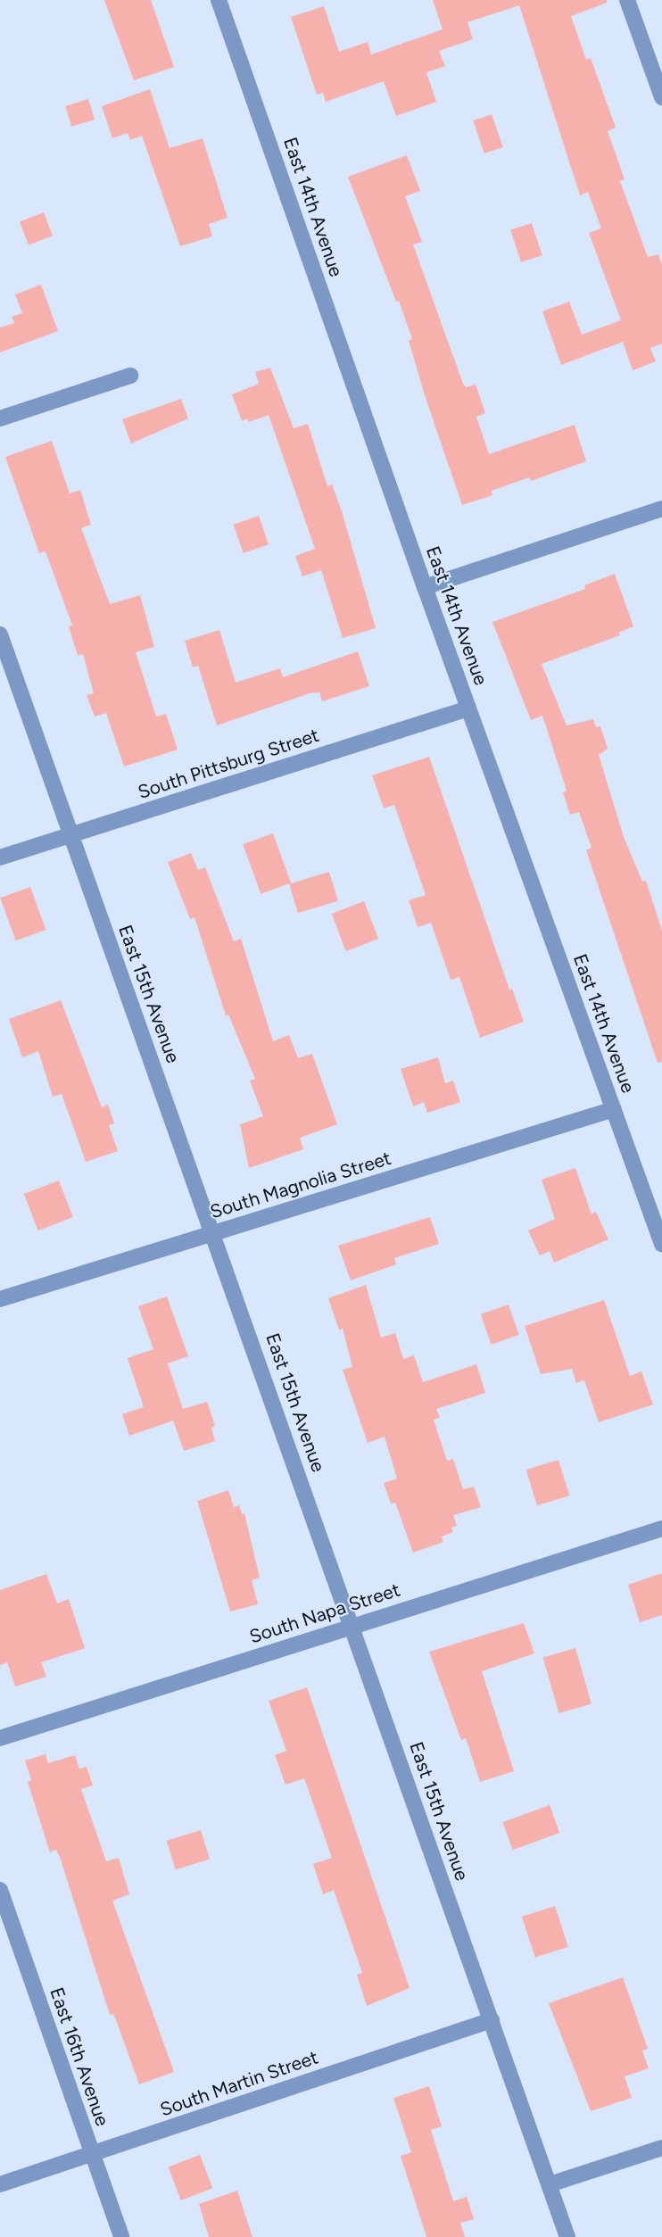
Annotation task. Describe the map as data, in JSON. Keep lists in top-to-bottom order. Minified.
{"streets":{"street":["East 14th Avenue","South Pittsburg Street","East 15th Avenue","South Magnolia Street","South Napa Street","East 16th Avenue","South Martin Street"]},"crossings":[["East 14th Avenue","South Pittsburg Street"],["East 14th Avenue","South Magnolia Street"],["South Pittsburg Street","East 15th Avenue"],["East 15th Avenue","South Magnolia Street"],["East 15th Avenue","South Napa Street"],["East 15th Avenue","South Martin Street"],["East 16th Avenue","South Martin Street"]]}
